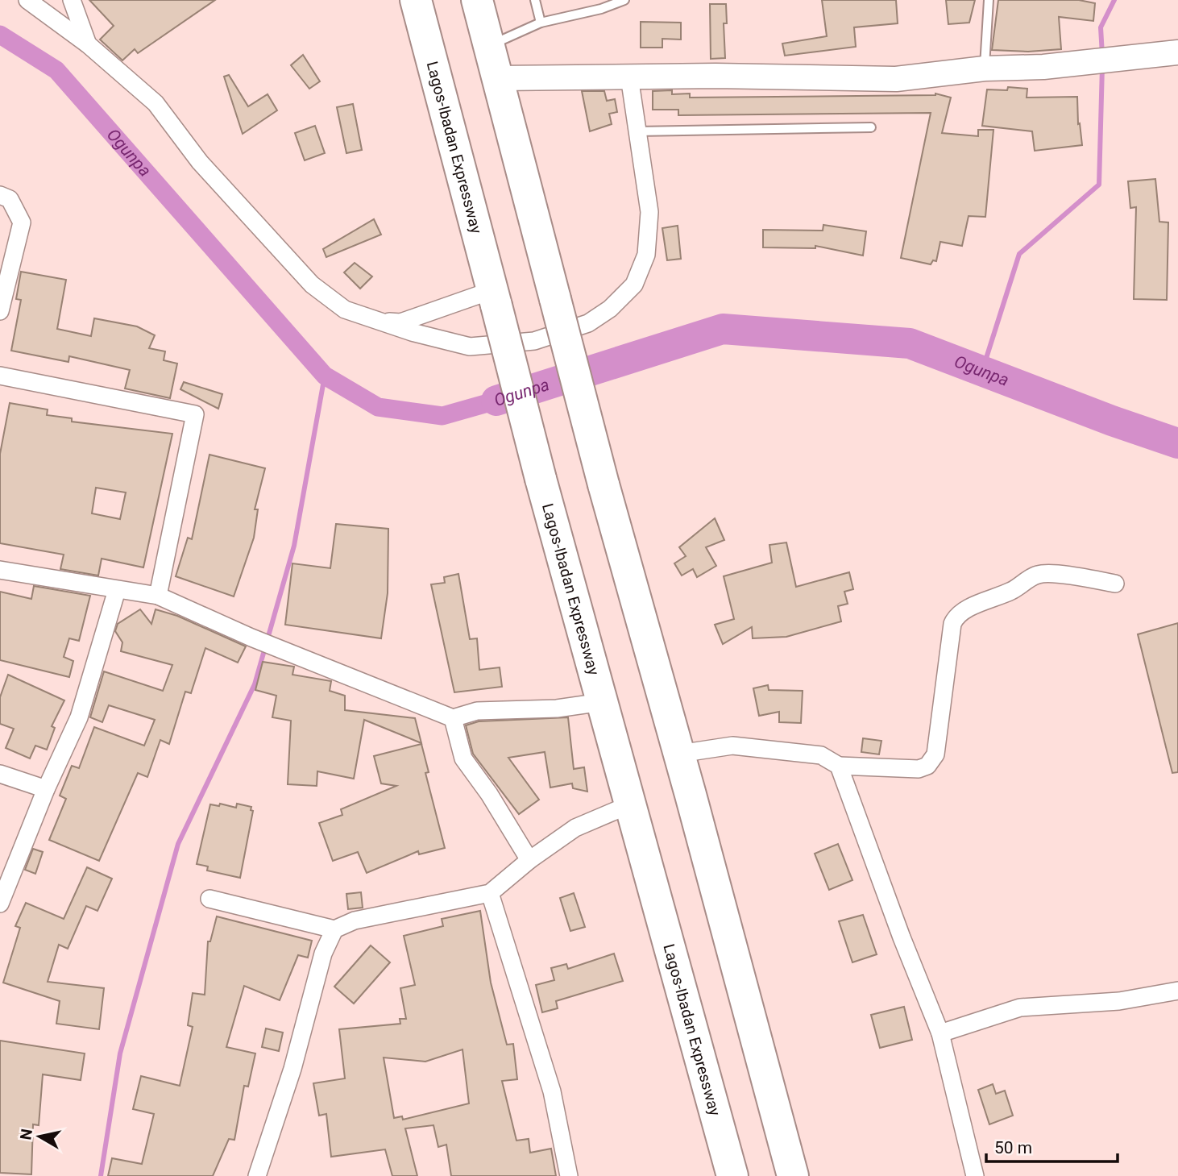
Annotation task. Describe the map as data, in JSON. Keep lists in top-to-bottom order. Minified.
{"streets":{"highway":["Lagos-Ibadan Expressway"]},"water":["Ogunpa"],"scale_bar":"50 m","north":"left"}
